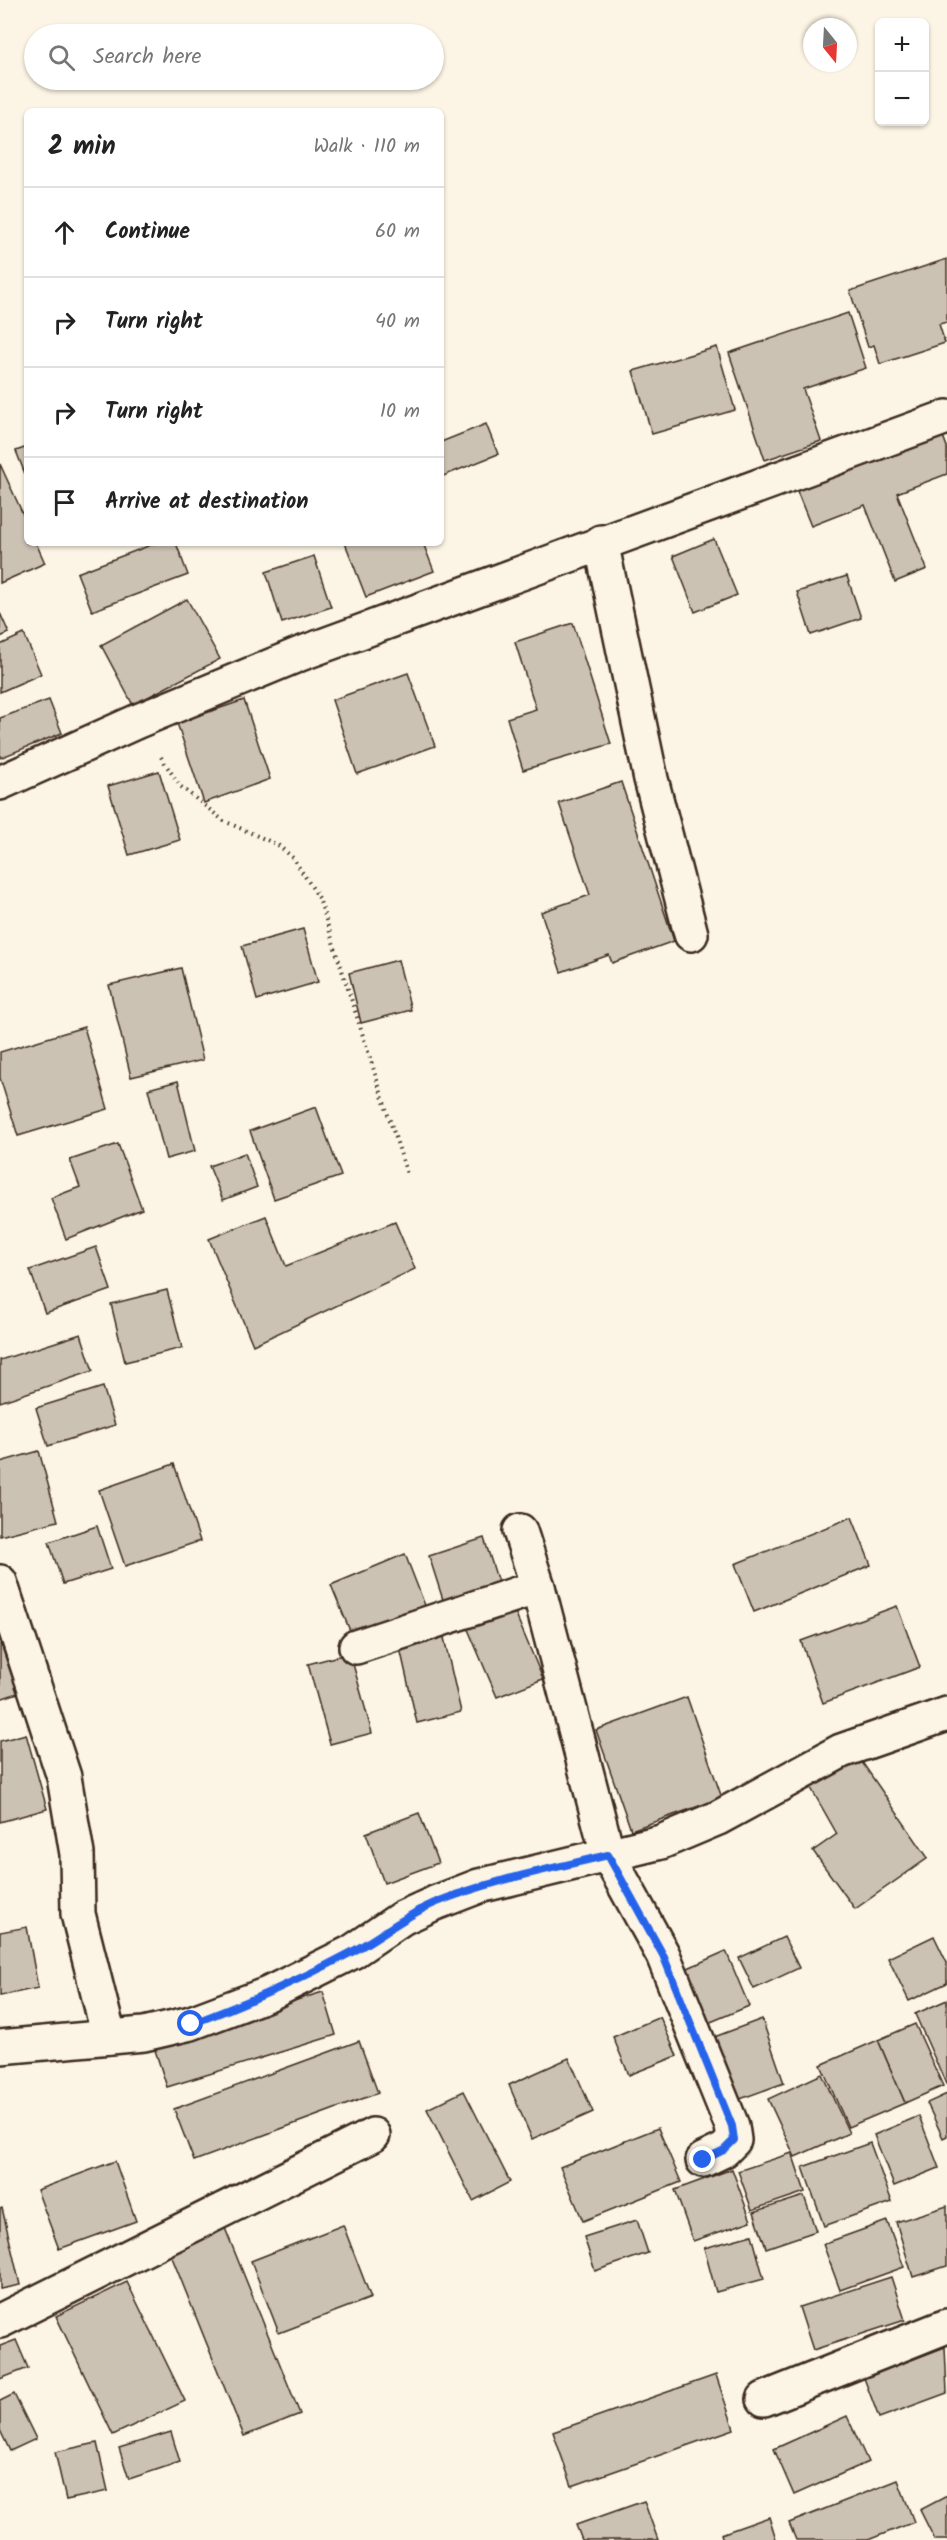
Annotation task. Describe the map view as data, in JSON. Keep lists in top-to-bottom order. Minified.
{"north":"bottom","page":{"map_buttons":["+","−"],"search":"Search here","heading":["2 min","Walk · 110 m"],"list":[["Continue","60 m"],["Turn right","40 m"],["Turn right","10 m"],"Arrive at destination"]}}
